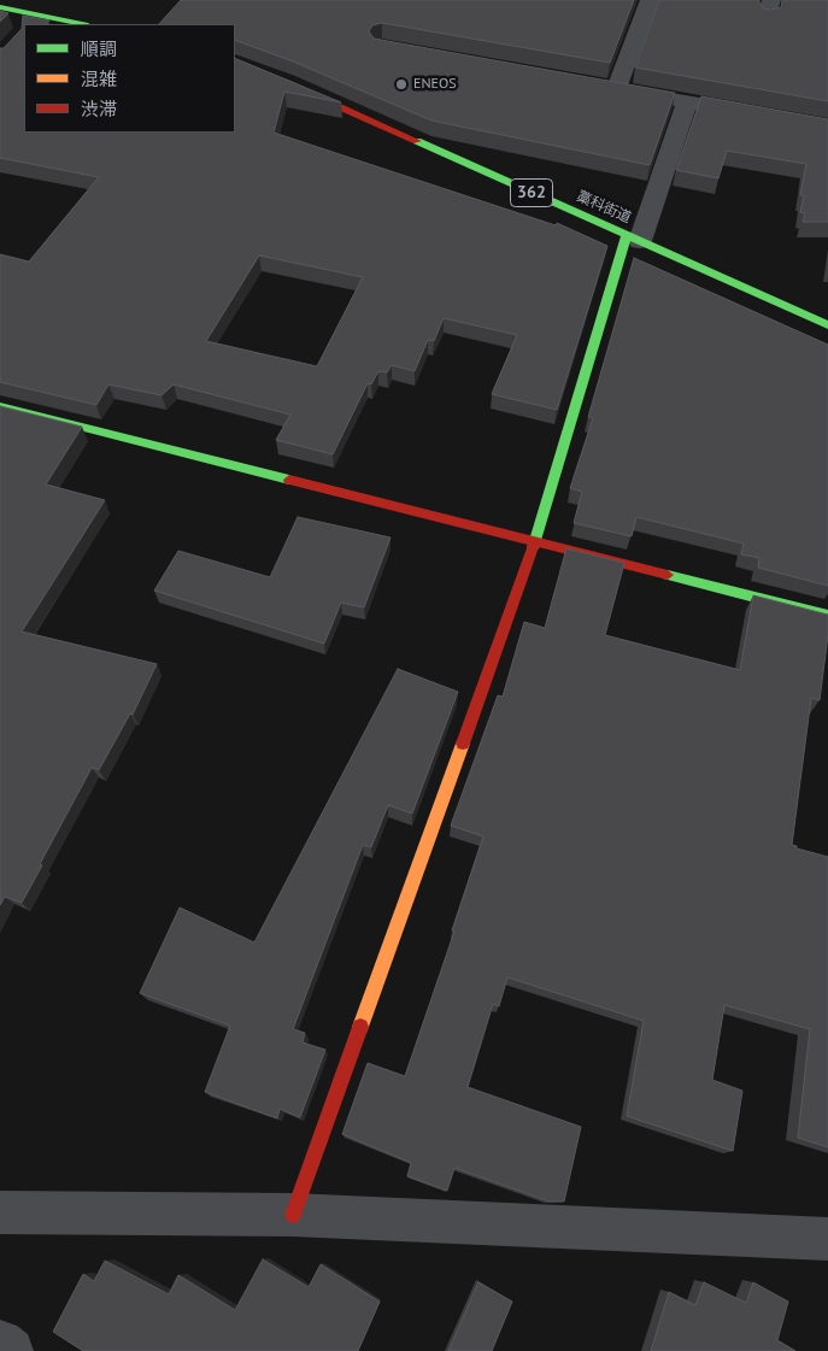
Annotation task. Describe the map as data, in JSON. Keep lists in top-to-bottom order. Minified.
{"streets":{"main road":["362","藁科街道"]},"places":["ENEOS"],"legend":["順調","混雑","渋滞"]}
